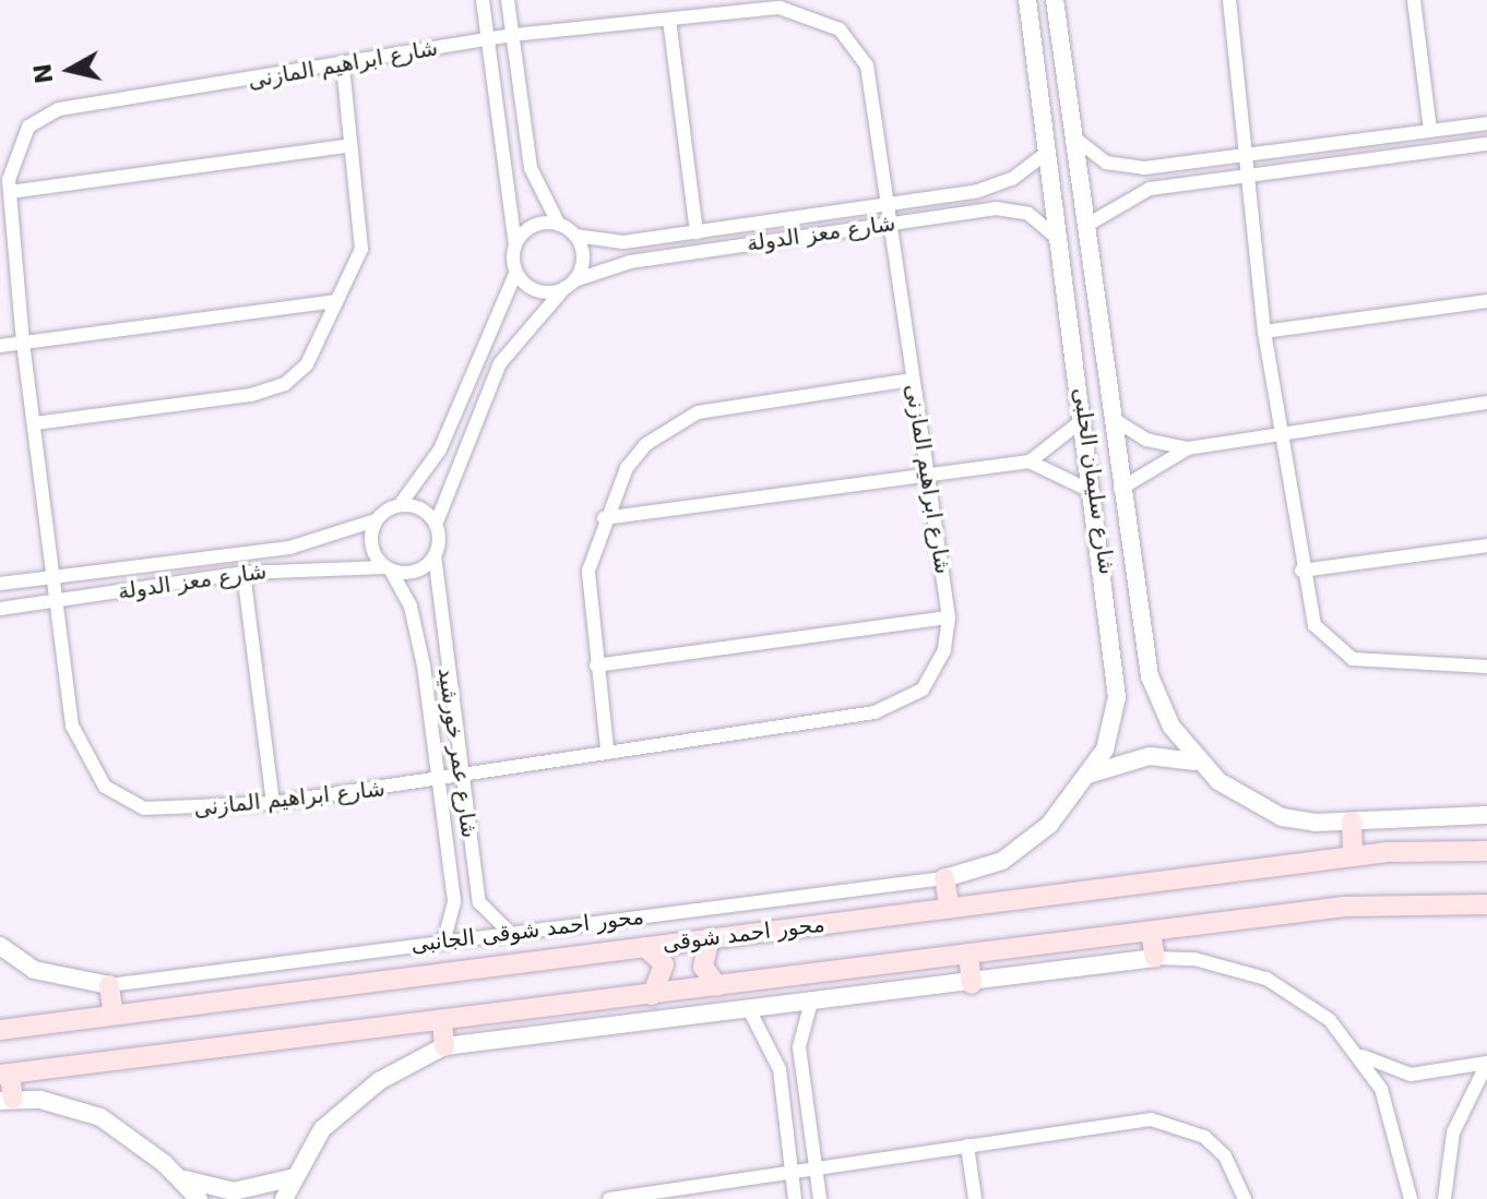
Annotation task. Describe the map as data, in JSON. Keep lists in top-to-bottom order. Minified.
{"streets":{"main road":["محور احمد شوقى"],"street":["شارع ابراهيم المازنى","شارع معز الدولة","شارع سليمان الحلبى","شارع عمر خورشيد","محور احمد شوقى الجانبى"]},"crossings":[["شارع ابراهيم المازنى","شارع معز الدولة"],["شارع ابراهيم المازنى","شارع عمر خورشيد"],["شارع معز الدولة","شارع سليمان الحلبى"],["شارع معز الدولة","شارع عمر خورشيد"],["شارع سليمان الحلبى","محور احمد شوقى الجانبى"],["شارع عمر خورشيد","محور احمد شوقى الجانبى"]],"north":"left"}
